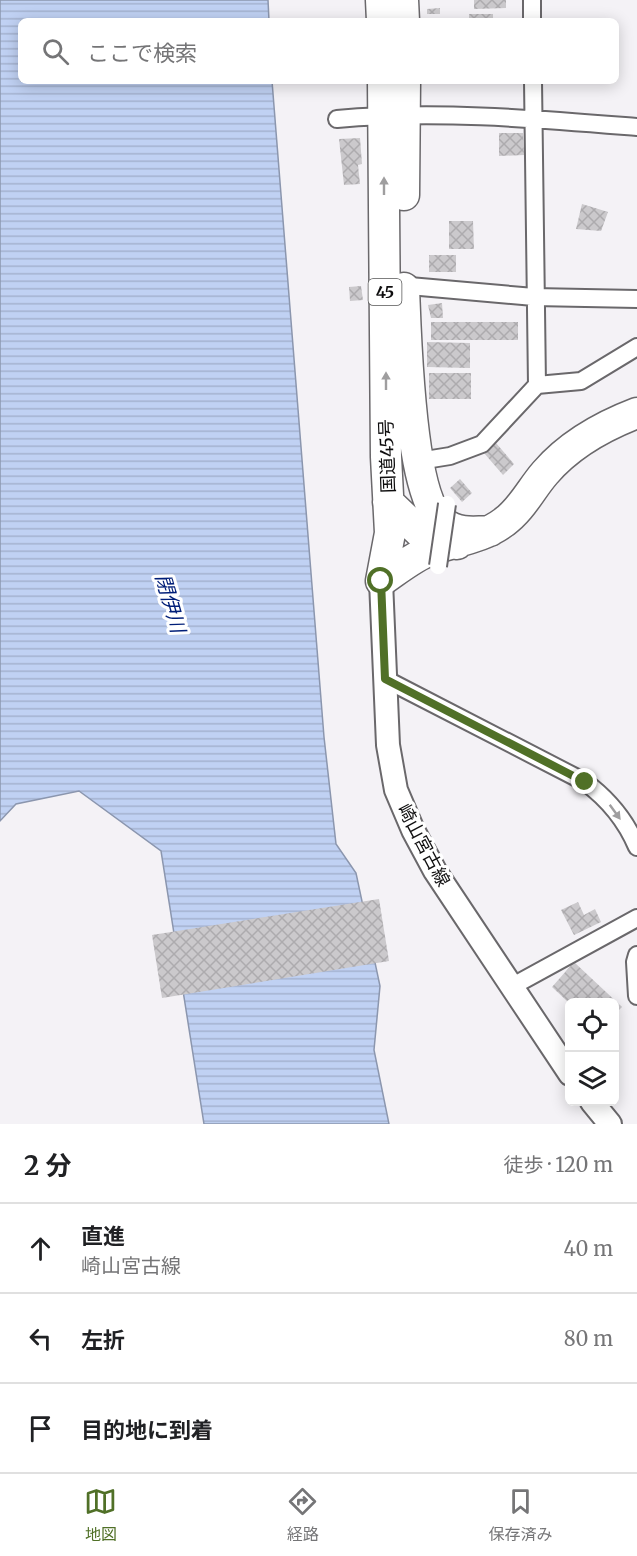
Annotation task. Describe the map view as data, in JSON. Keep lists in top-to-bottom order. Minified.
{"streets":{"highway":["45","国道45号"],"main road":["崎山宮古線"]},"crossings":[["45","国道45号"],["45","崎山宮古線"]],"water":["閉伊川"],"page":{"search":"ここで検索","heading":["2 分","徒歩 · 120 m"],"list":[["直進","崎山宮古線","40 m"],["左折","80 m"],"目的地に到着"],"nav":["地図","経路","保存済み"]}}
